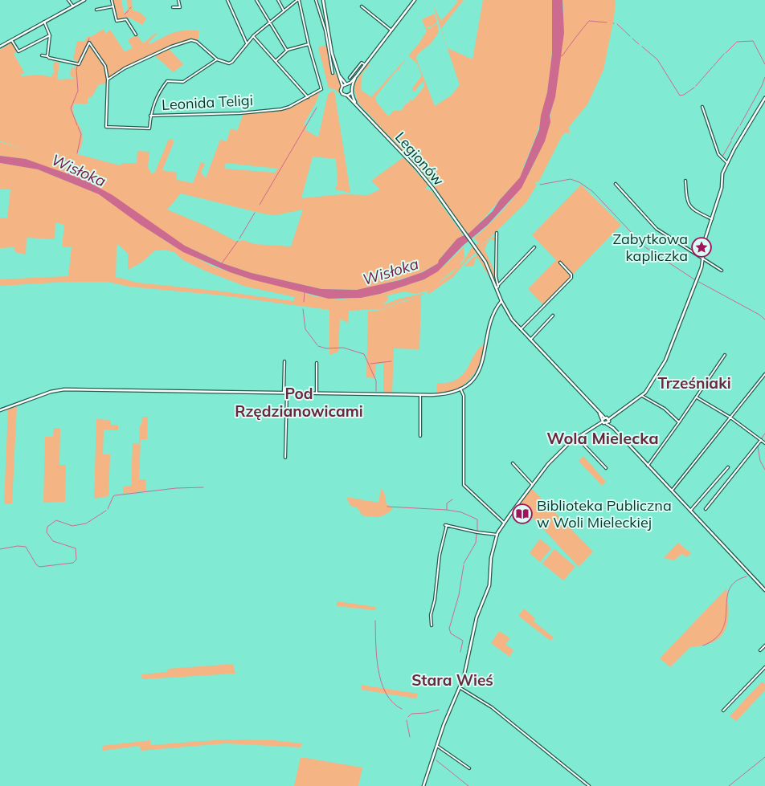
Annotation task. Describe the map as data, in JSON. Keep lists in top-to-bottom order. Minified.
{"streets":{"street":["Leonida Teligi","Legionów"]},"districts":["Trześniaki","Pod Rzędzianowicami","Wola Mielecka","Stara Wieś"],"water":["Wisłoka"],"places":{"place":["Zabytkowa kapliczka"],"library":["Biblioteka Publiczna w Woli Mieleckiej"]}}
